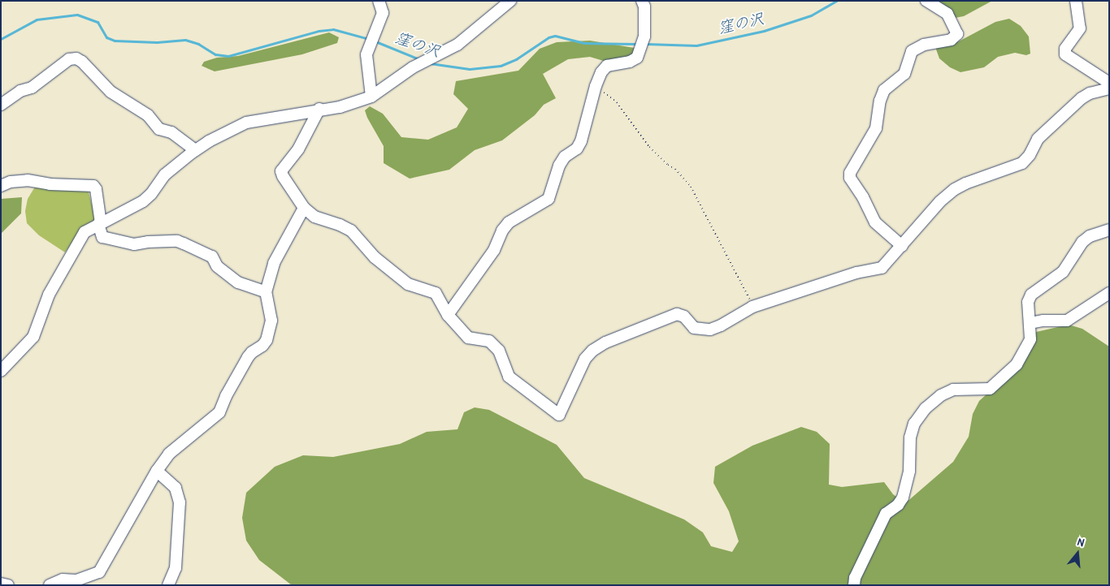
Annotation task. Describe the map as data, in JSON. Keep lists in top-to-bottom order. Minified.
{"water":["窪の沢"],"north":"top"}
